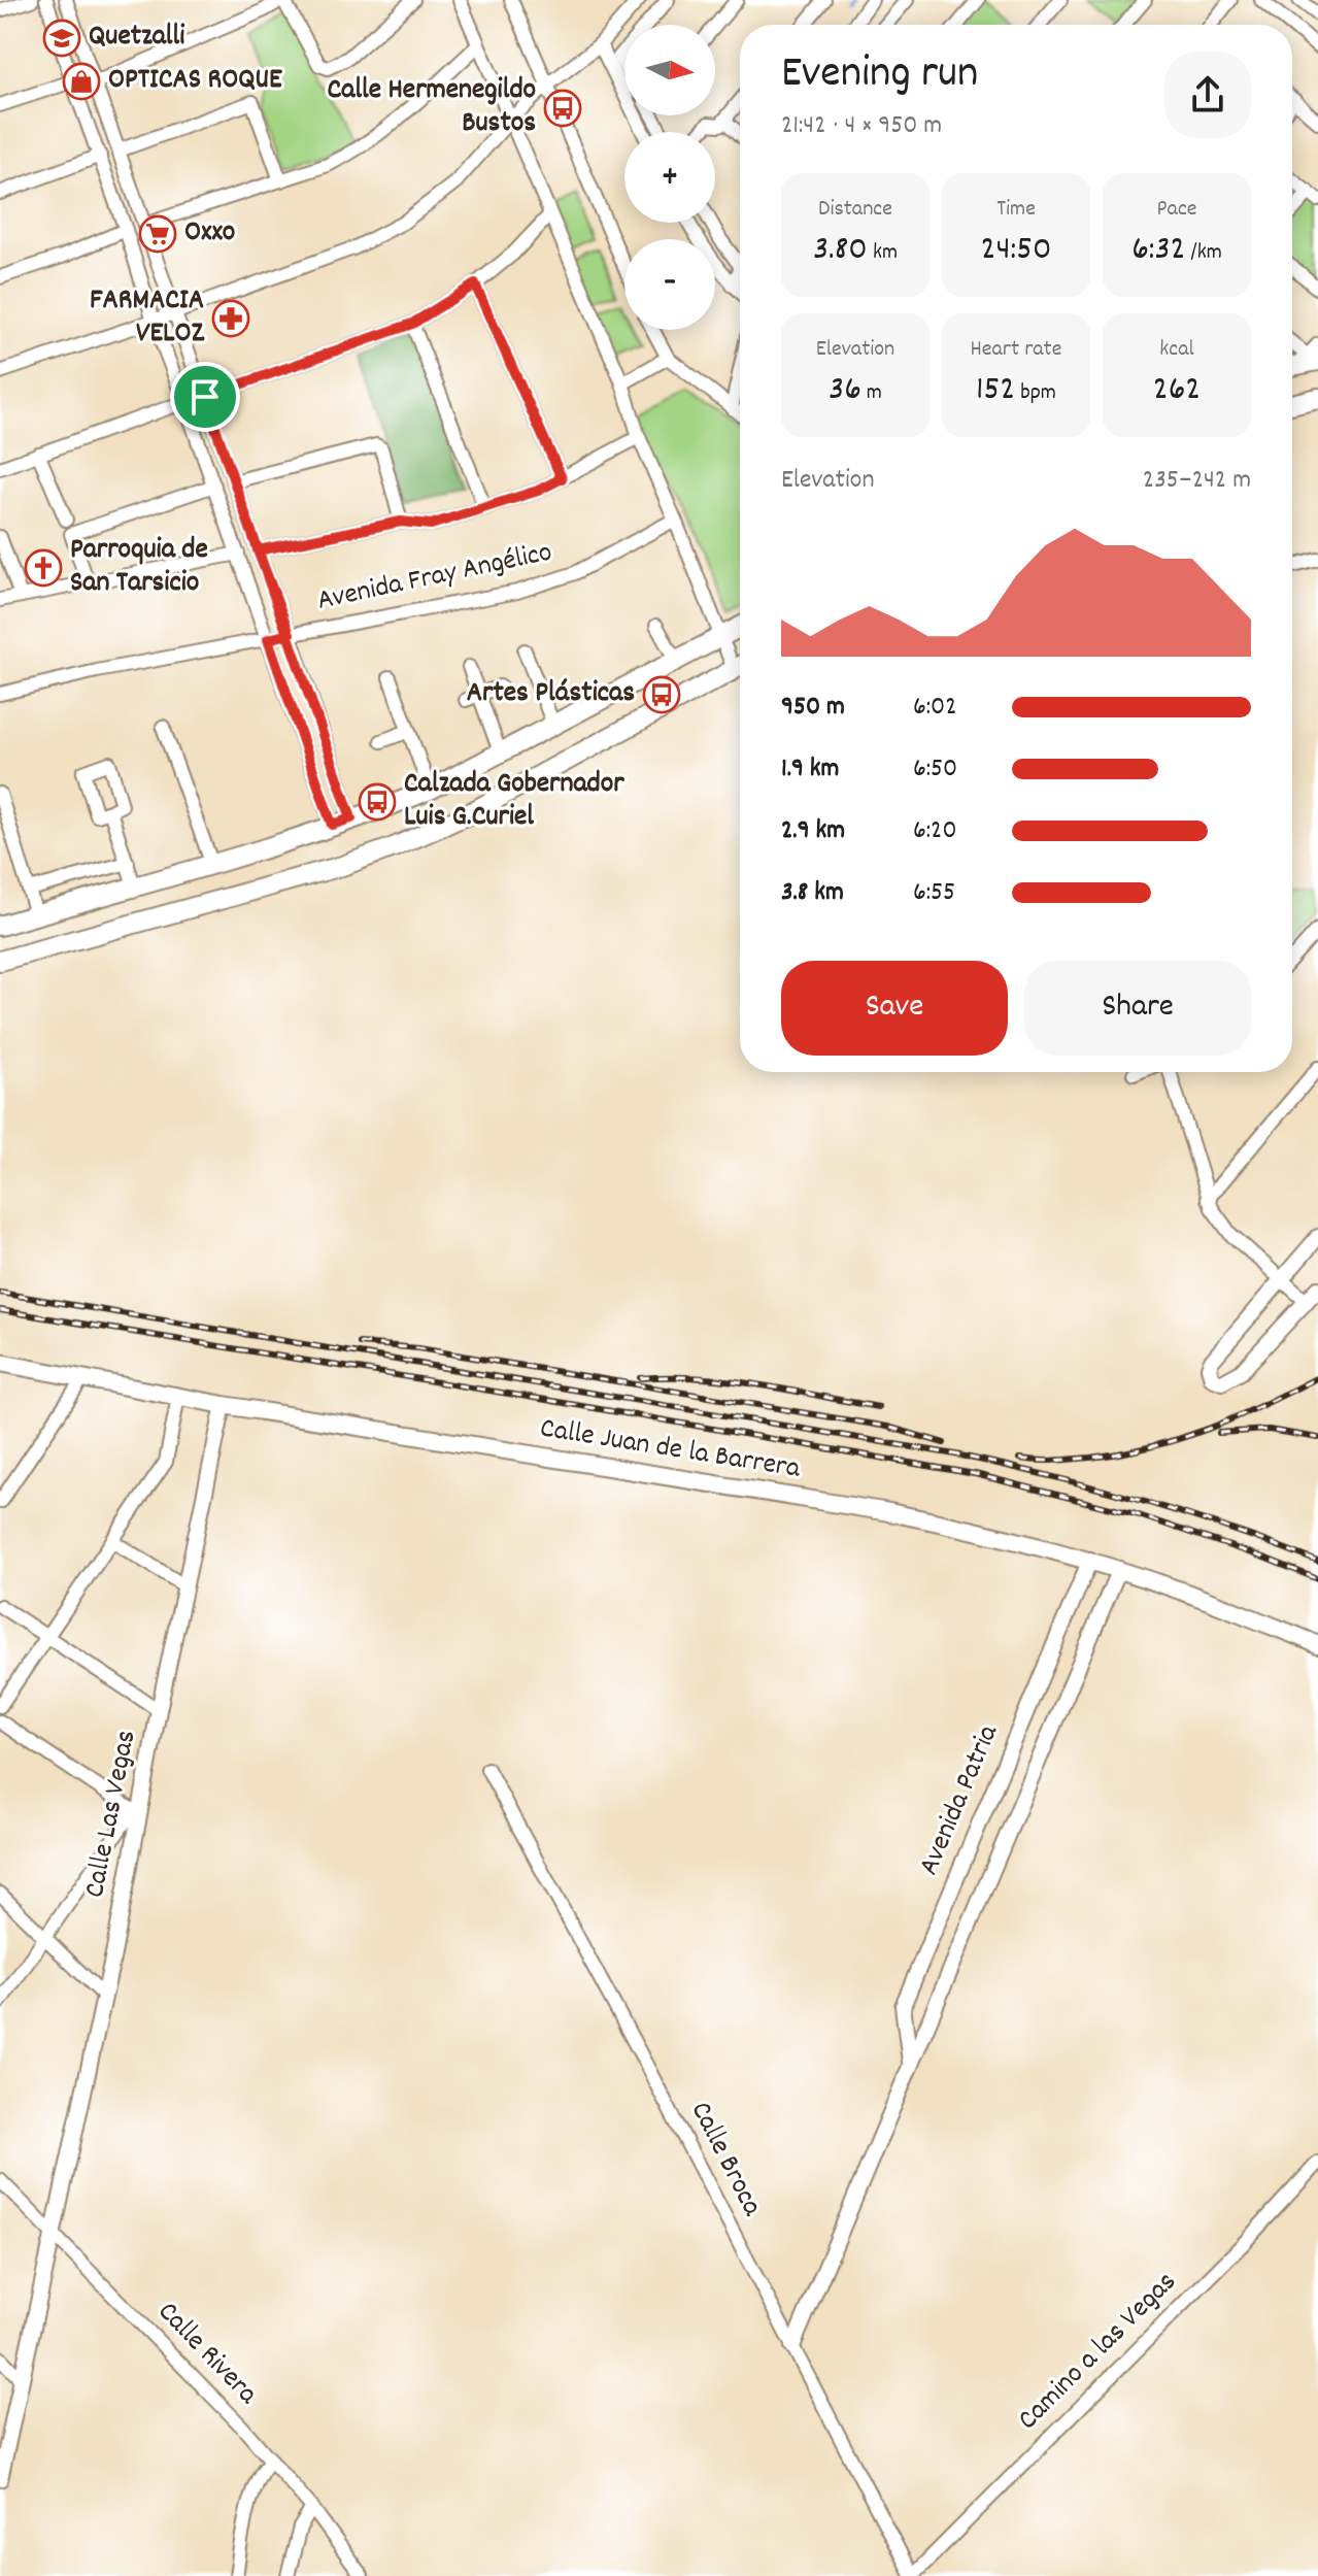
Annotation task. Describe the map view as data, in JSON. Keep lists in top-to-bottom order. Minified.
{"streets":{"main road":["Calle Juan de la Barrera"],"street":["Avenida Fray Angélico","Avenida Patria","Calle Las Vegas","Calle Broca","Camino a las Vegas","Calle Rivera"]},"crossings":[["Calle Juan de la Barrera","Avenida Patria"],["Calle Juan de la Barrera","Calle Las Vegas"],["Avenida Patria","Calle Broca"],["Calle Las Vegas","Calle Rivera"],["Calle Broca","Camino a las Vegas"]],"places":{"school or university":["Quetzalli"],"shop":["OPTICAS ROQUE"],"bus stop":["Calle Hermenegildo Bustos","Artes Plásticas","Calzada Gobernador Luis G.Curiel"],"supermarket":["Oxxo"],"pharmacy":["FARMACIA VELOZ"],"church":["Parroquia de San Tarsicio"]},"north":"right","page":{"map_buttons":["+","−"],"heading":["Evening run","21:42 · 4 × 950 m"],"stats":[["Distance","3.80 km"],["Time","24:50"],["Pace","6:32 /km"],["Elevation","36 m"],["Heart rate","152 bpm"],["kcal","262"]],"chart":["Elevation","235–242 m"],"list":[{"name":"950 m","note":"6:02"},{"name":"1.9 km","note":"6:50"},{"name":"2.9 km","note":"6:20"},{"name":"3.8 km","note":"6:55"}],"buttons":["Save","Share"]}}
